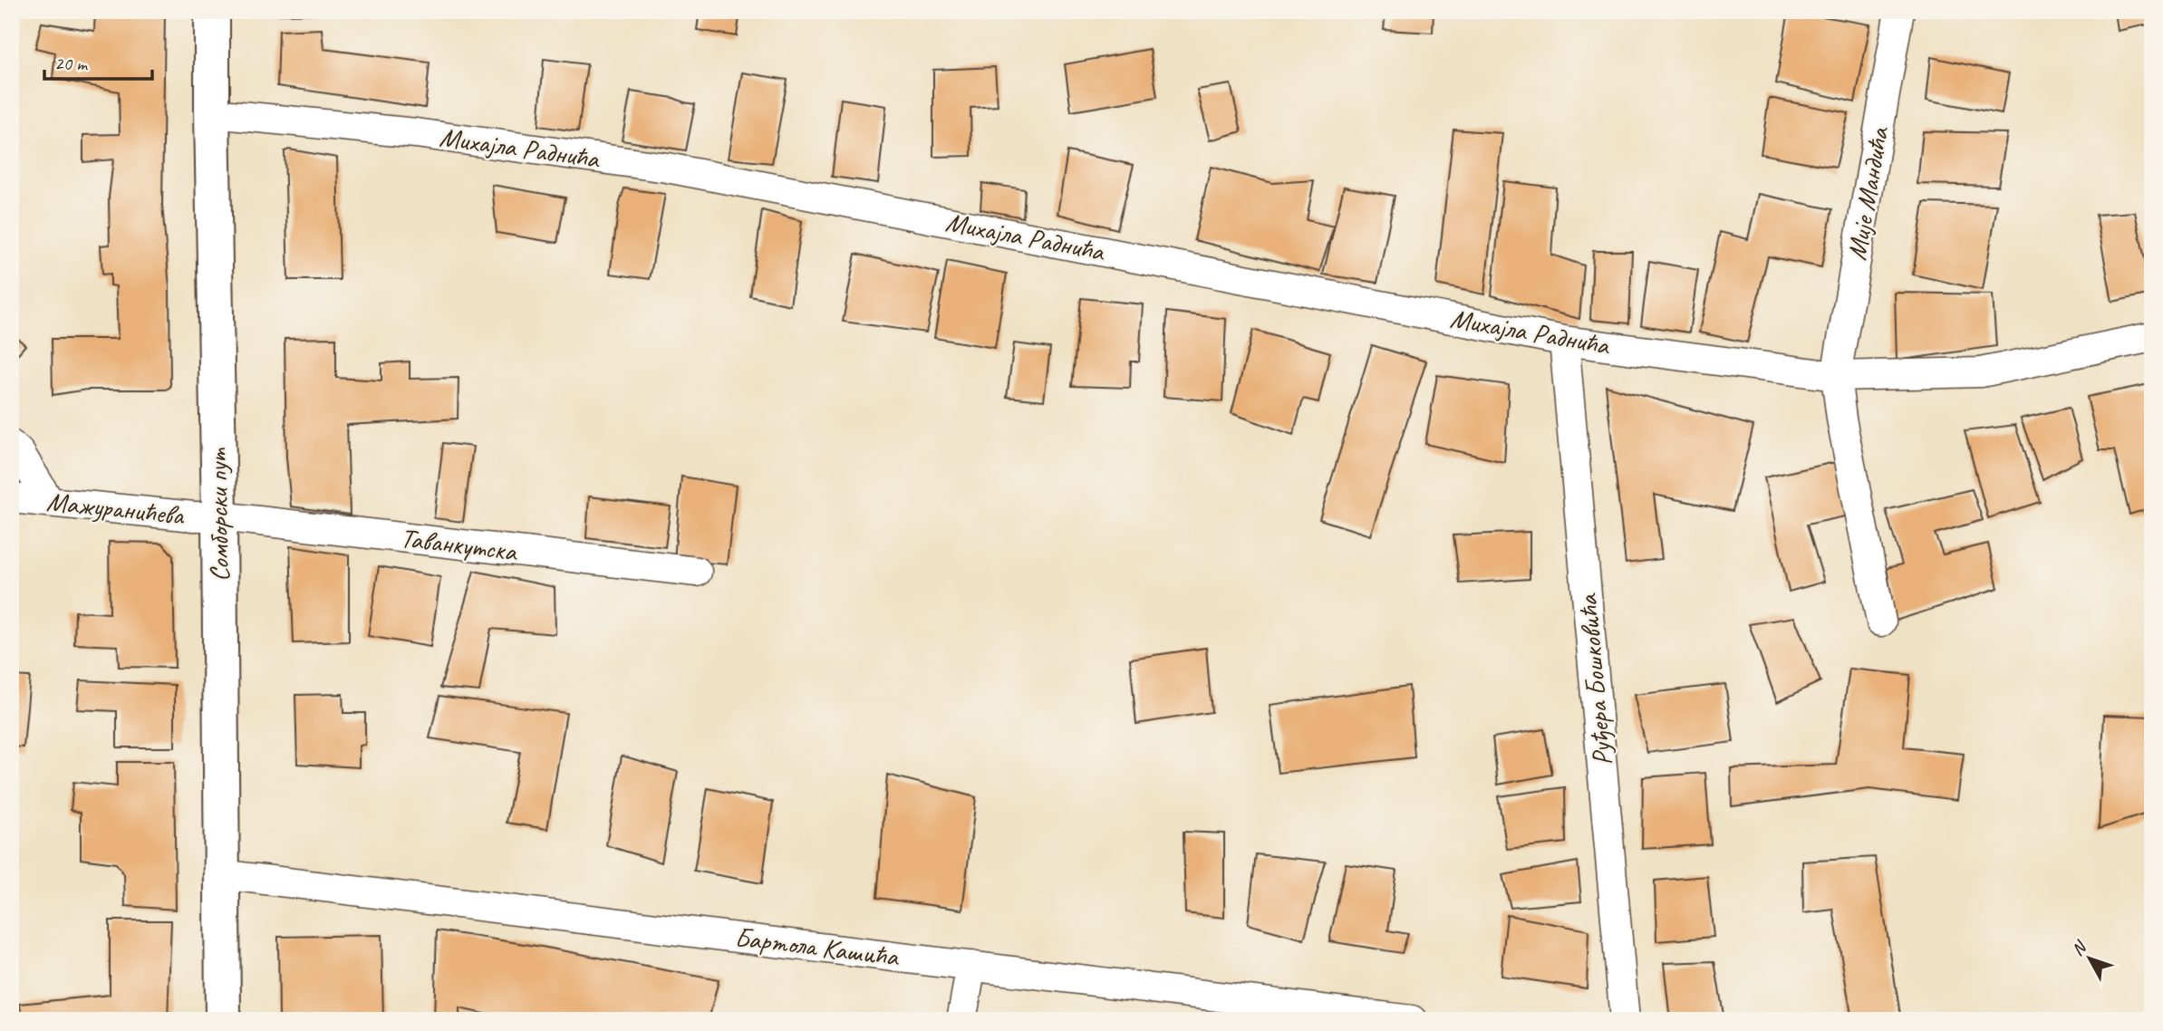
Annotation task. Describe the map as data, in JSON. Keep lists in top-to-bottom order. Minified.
{"streets":{"main road":["Сомборски пут"],"street":["Михајла Раднића","Мије Мандића","Мажуранићева","Таванкутска","Руђера Бошковића","Бартола Кашића"]},"crossings":[["Михајла Раднића","Мије Мандића"],["Михајла Раднића","Сомборски пут"],["Михајла Раднића","Руђера Бошковића"],["Мажуранићева","Сомборски пут"],["Мажуранићева","Таванкутска"],["Сомборски пут","Таванкутска"],["Сомборски пут","Бартола Кашића"]],"scale_bar":"20 m","north":"top left"}
